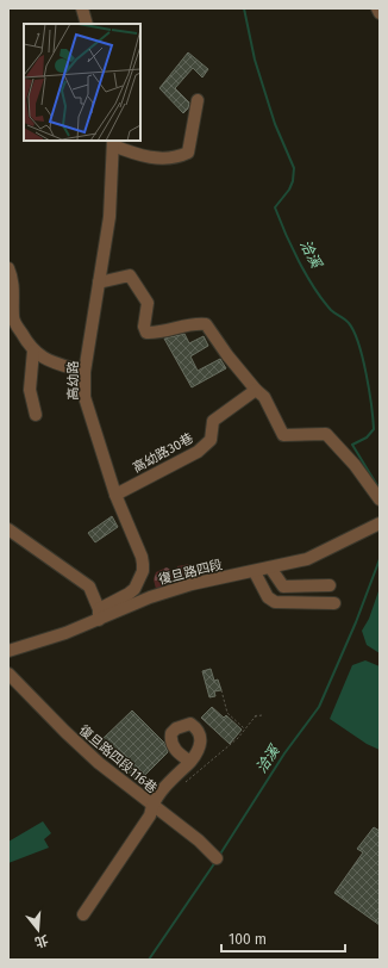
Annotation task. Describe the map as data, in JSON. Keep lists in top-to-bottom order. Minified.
{"streets":{"street":["高幼路","高幼路30巷","復旦路四段","復旦路四段116巷"]},"crossings":[["高幼路","高幼路30巷"],["高幼路","復旦路四段"]],"water":["洽溪"],"scale_bar":"100 m","north":"bottom"}
